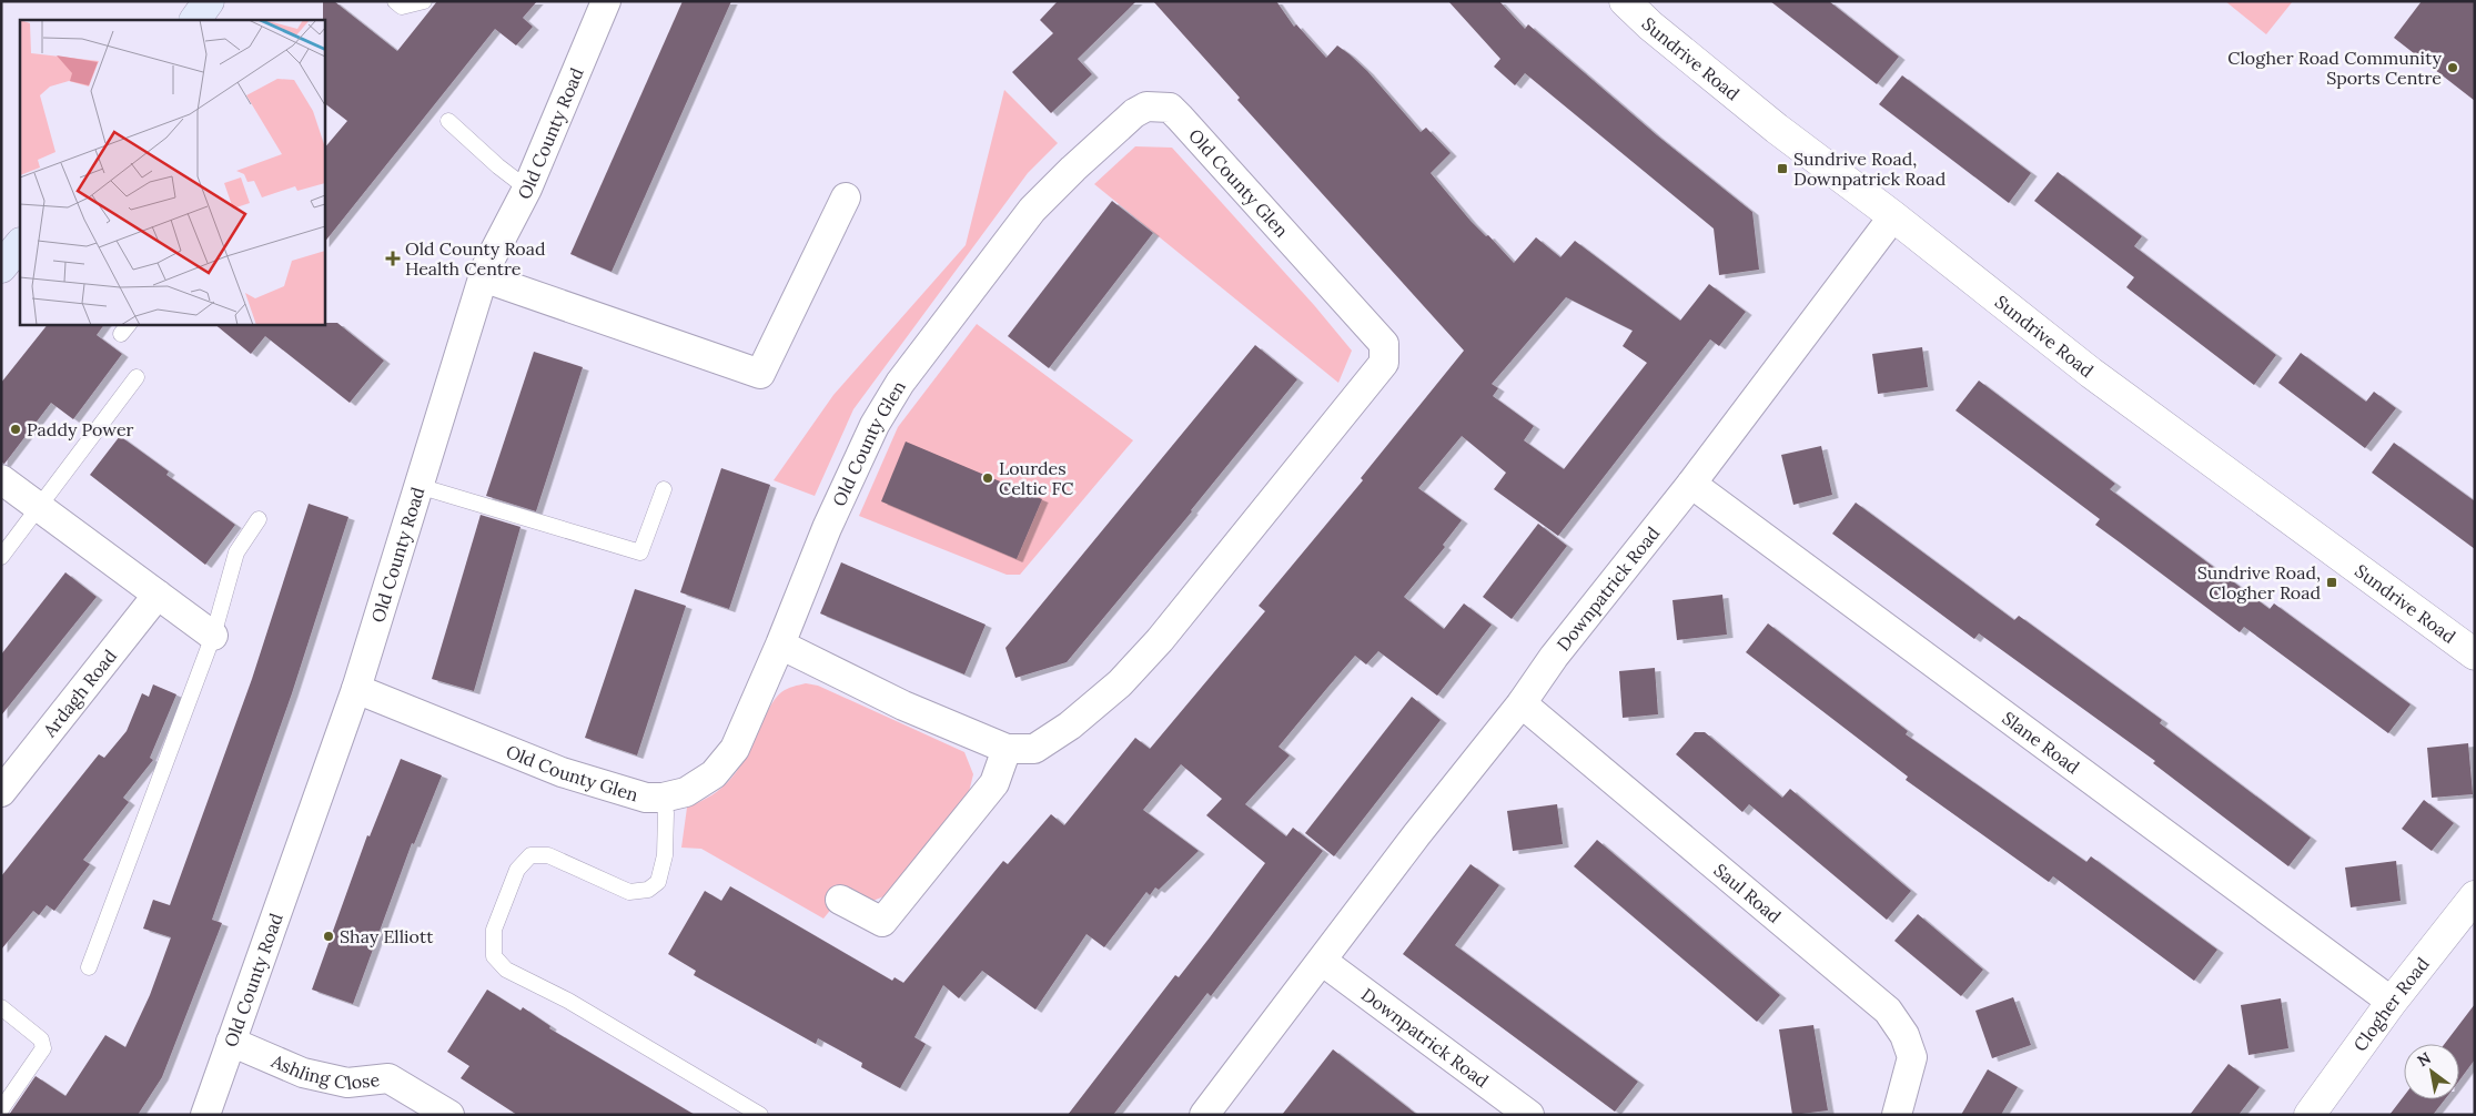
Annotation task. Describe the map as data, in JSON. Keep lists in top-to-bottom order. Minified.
{"streets":{"street":["Sundrive Road","Old County Road","Old County Glen","Downpatrick Road","Ardagh Road","Slane Road","Saul Road","Clogher Road","Ashling Close"]},"crossings":[["Sundrive Road","Downpatrick Road"],["Old County Road","Old County Glen"],["Old County Road","Ashling Close"],["Downpatrick Road","Slane Road"],["Downpatrick Road","Saul Road"],["Slane Road","Clogher Road"]],"places":{"other":["Clogher Road Community Sports Centre","Paddy Power","Lourdes Celtic FC","Shay Elliott"],"transit":["Sundrive Road, Downpatrick Road","Sundrive Road, Clogher Road"],"health":["Old County Road Health Centre"]},"north":"top left"}
